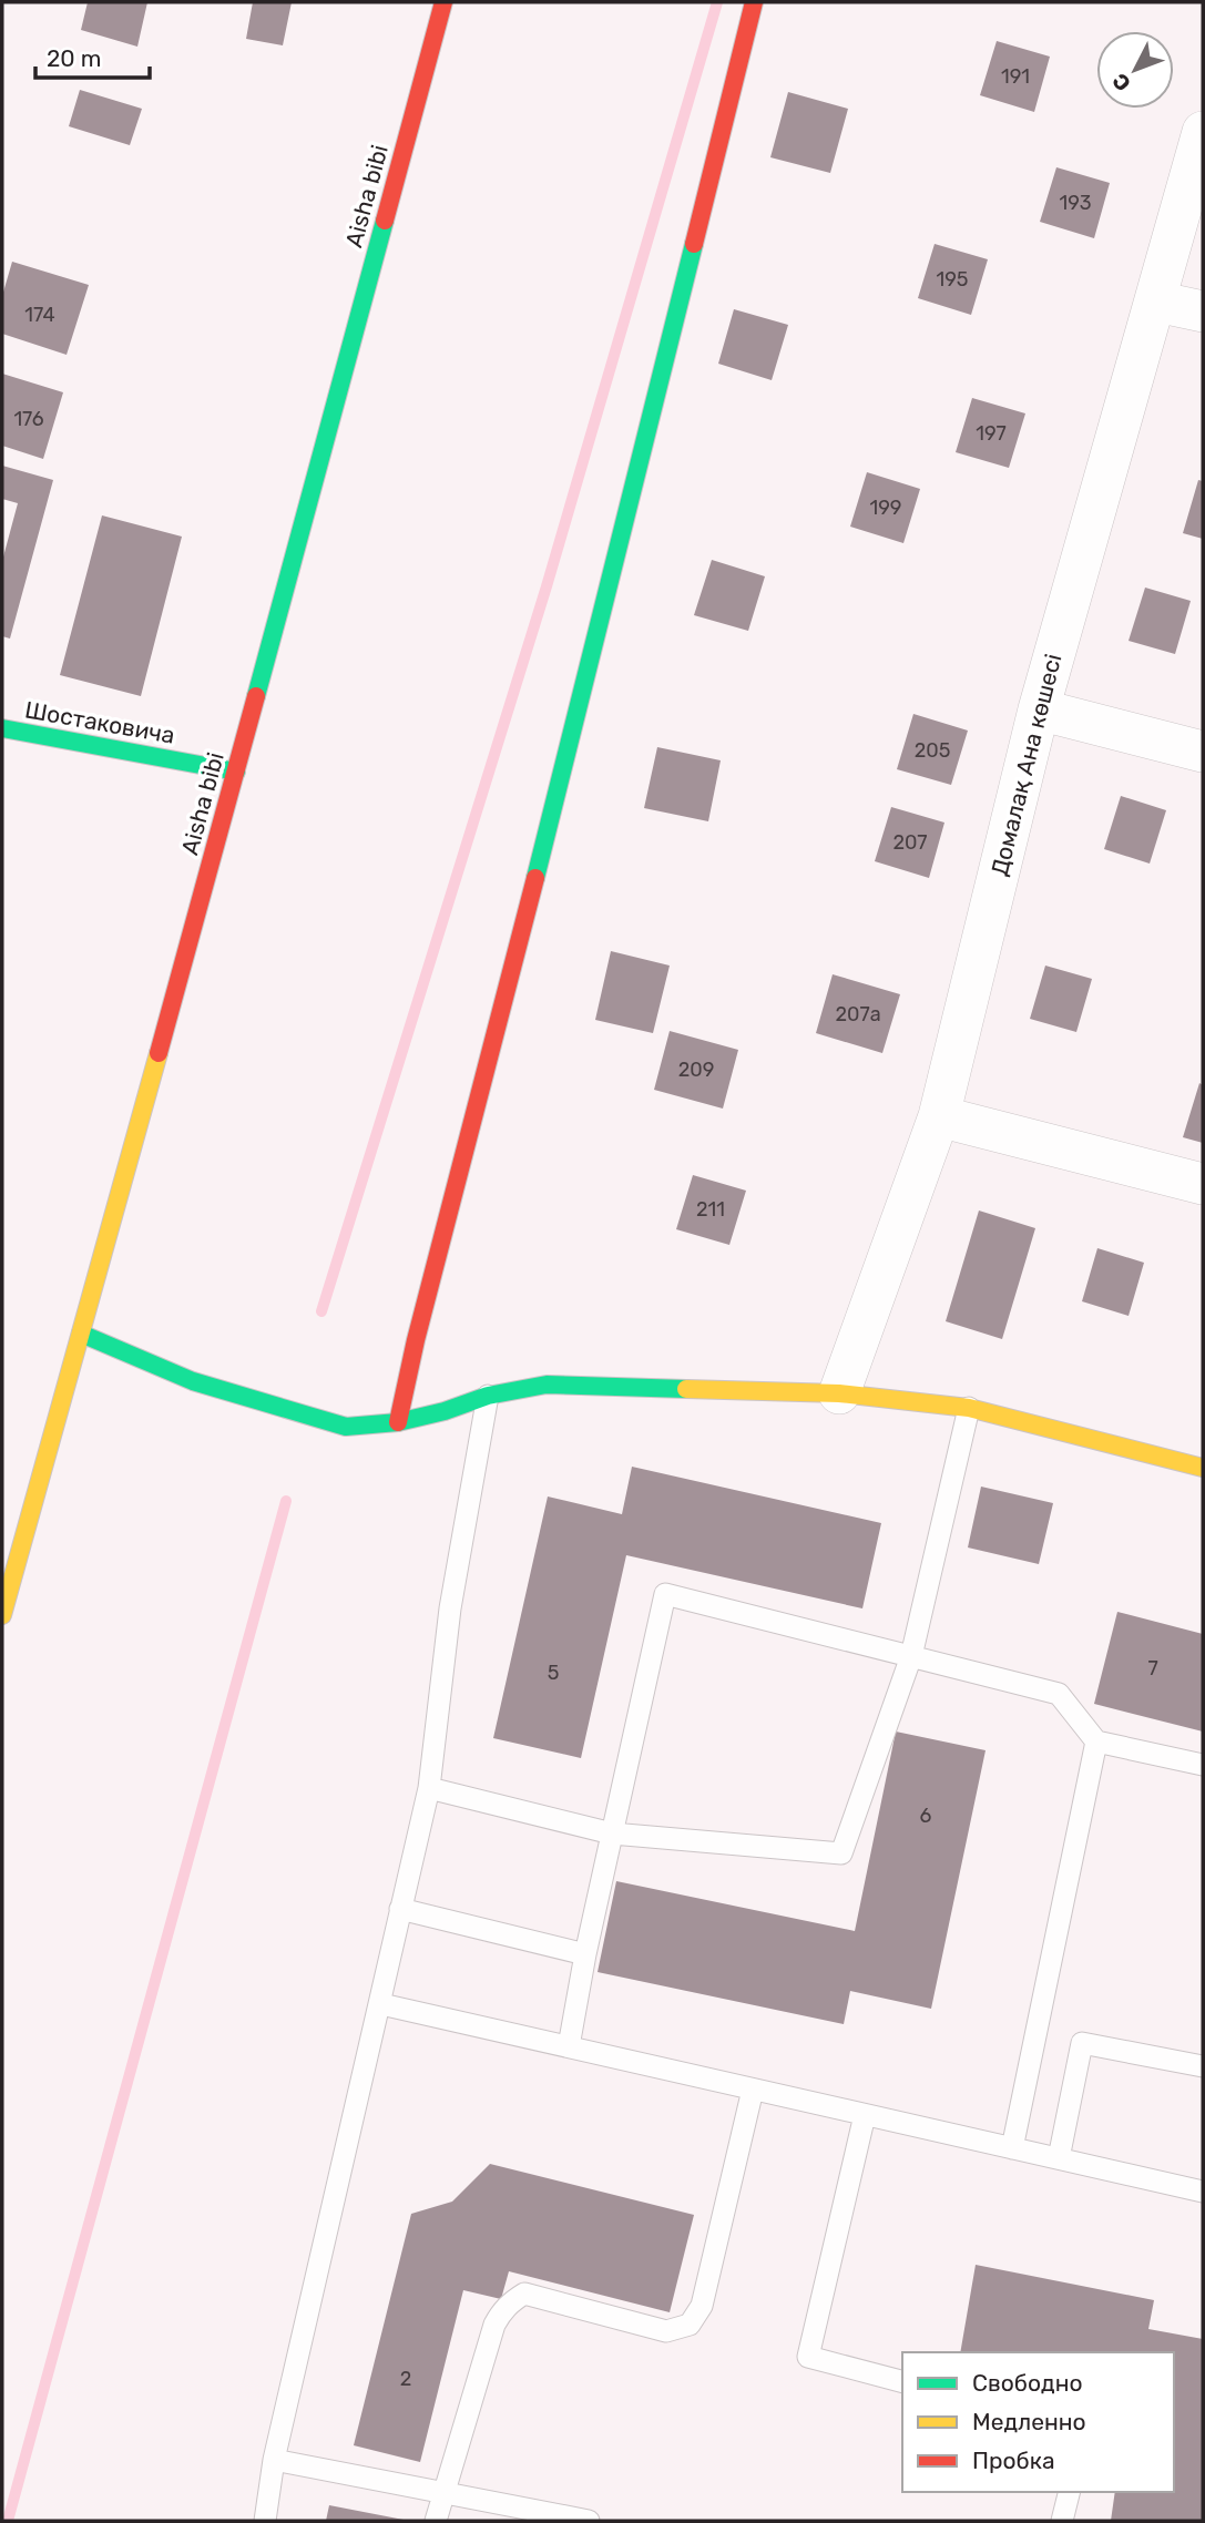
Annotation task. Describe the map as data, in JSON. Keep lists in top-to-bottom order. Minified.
{"streets":{"street":["Aisha bibi","Шостаковича","Домалақ Ана көшесі"]},"crossings":[["Aisha bibi","Шостаковича"]],"house_numbers":["191","193","195","174","176","197","199","205","207","207а","209","211","7","5","6","2"],"legend":["Свободно","Медленно","Пробка"],"scale_bar":"20 m","north":"bottom left"}
